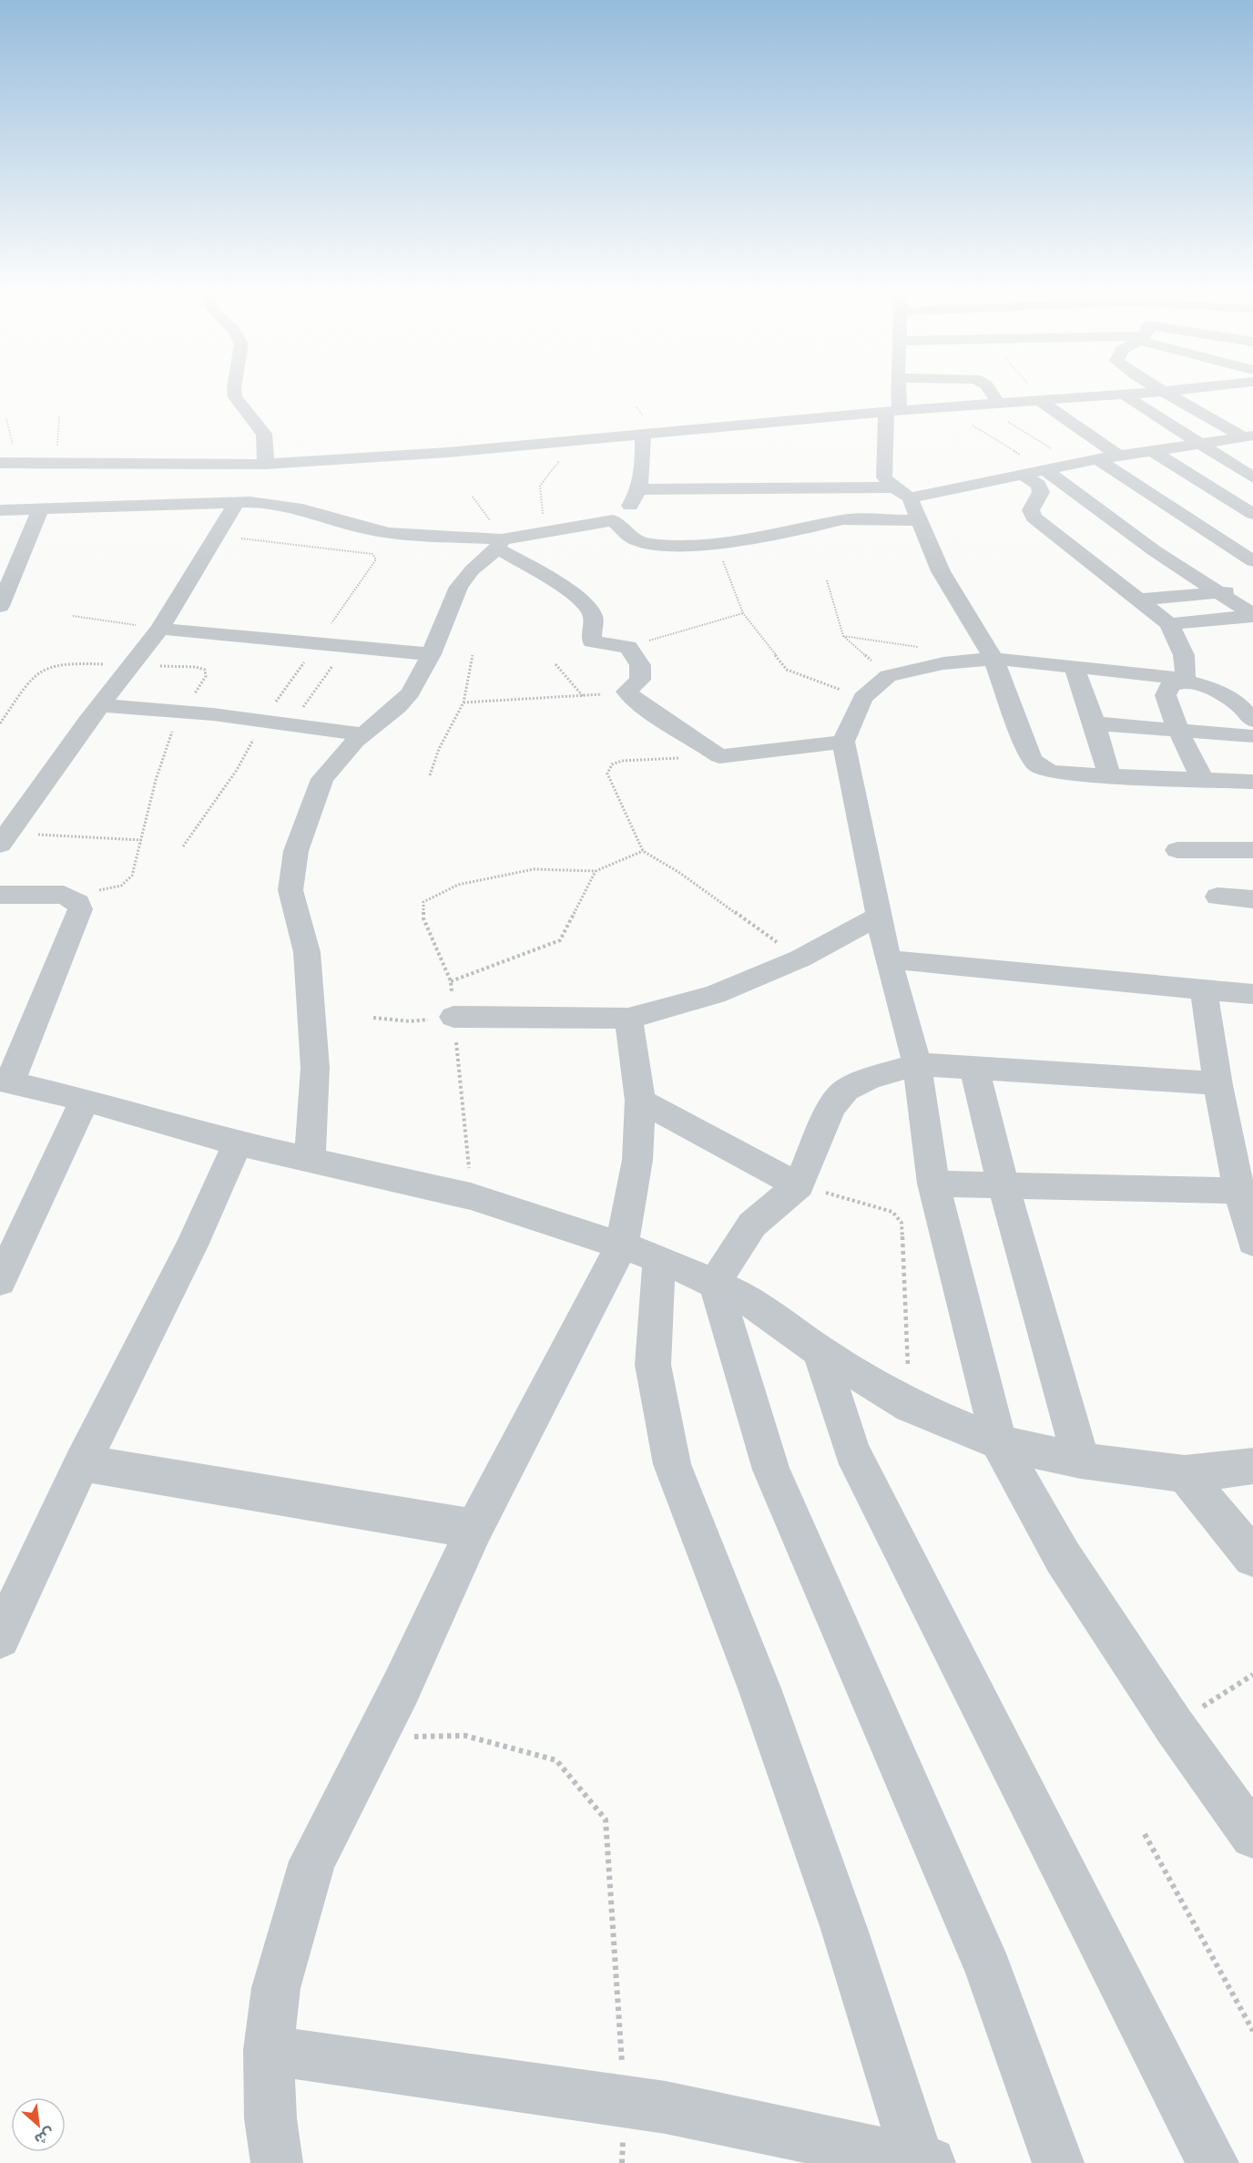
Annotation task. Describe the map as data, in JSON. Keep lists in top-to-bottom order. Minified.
{"north":"bottom right"}
